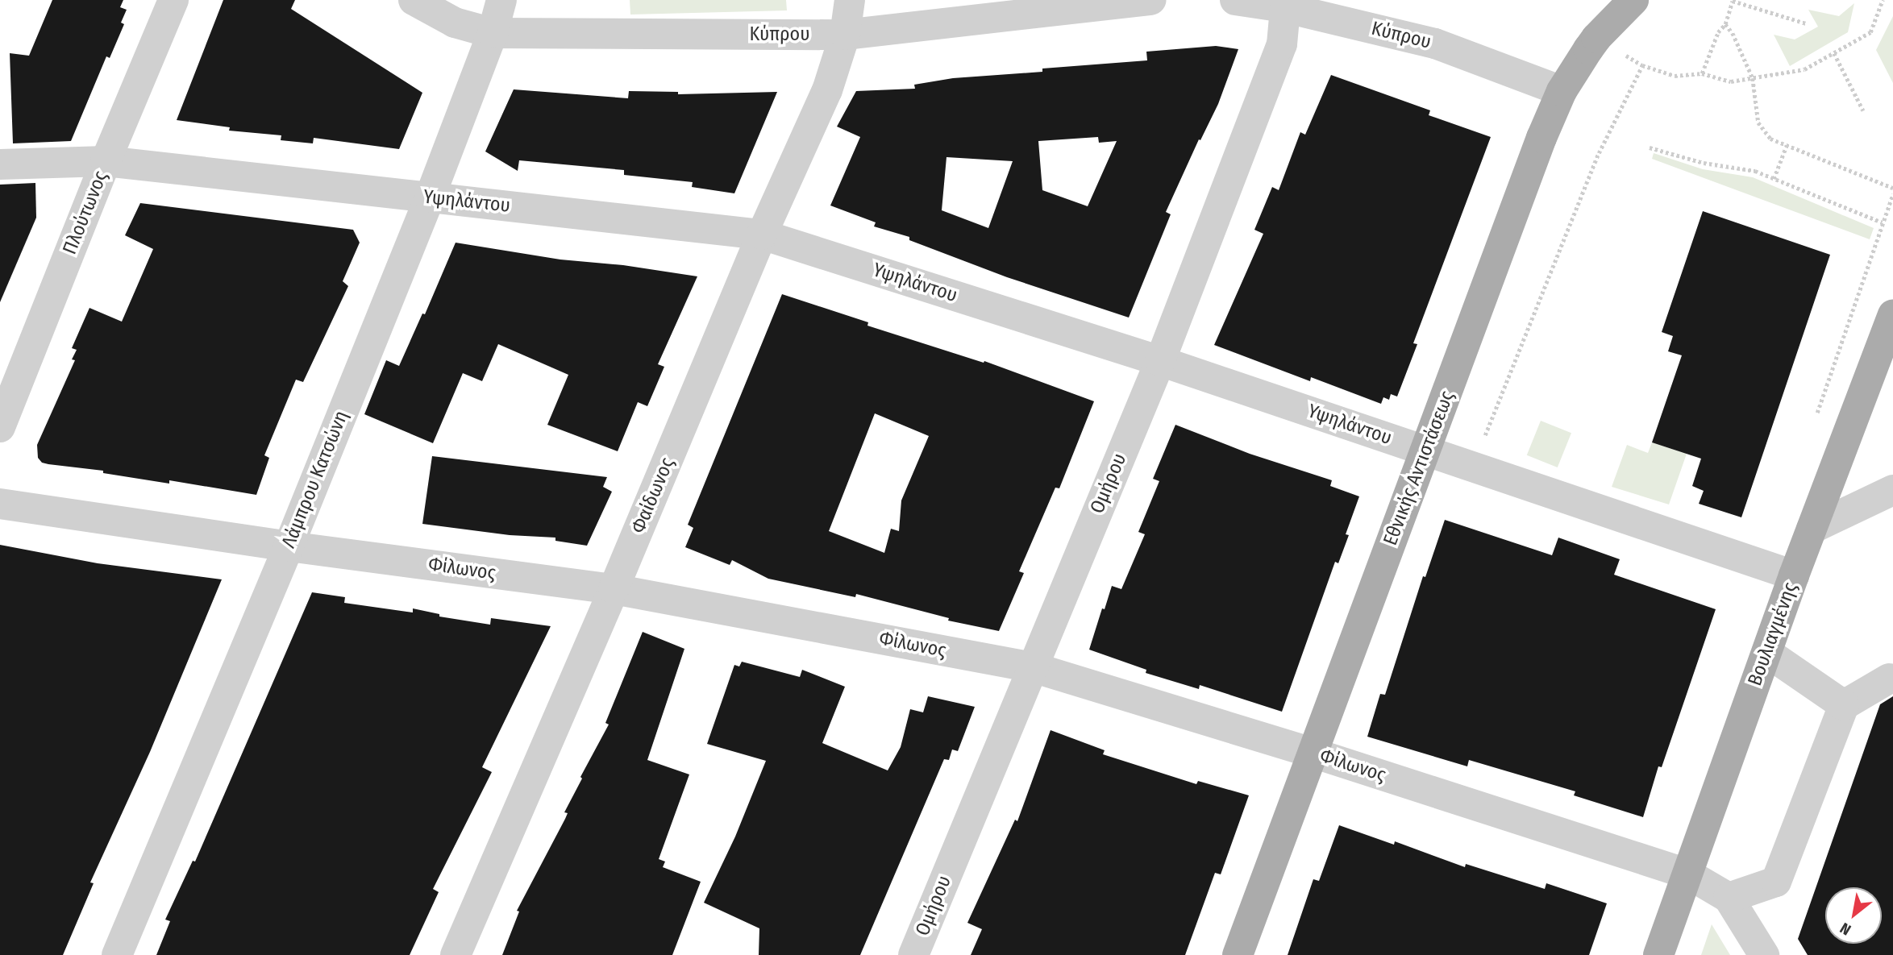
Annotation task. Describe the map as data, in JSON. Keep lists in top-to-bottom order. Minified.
{"streets":{"main road":["Εθνικής Αντιστάσεως","Βουλιαγμένης"],"street":["Κύπρου","Υψηλάντου","Πλούτωνος","Λάμπρου Κατσώνη","Ομήρου","Φαίδωνος","Φίλωνος"]},"crossings":[["Κύπρου","Εθνικής Αντιστάσεως"],["Κύπρου","Λάμπρου Κατσώνη"],["Κύπρου","Ομήρου"],["Κύπρου","Φαίδωνος"],["Υψηλάντου","Πλούτωνος"],["Υψηλάντου","Εθνικής Αντιστάσεως"],["Υψηλάντου","Λάμπρου Κατσώνη"],["Υψηλάντου","Ομήρου"],["Υψηλάντου","Φαίδωνος"],["Υψηλάντου","Βουλιαγμένης"],["Εθνικής Αντιστάσεως","Φίλωνος"],["Λάμπρου Κατσώνη","Φίλωνος"],["Ομήρου","Φίλωνος"],["Φαίδωνος","Φίλωνος"],["Φίλωνος","Βουλιαγμένης"]],"north":"bottom left"}
